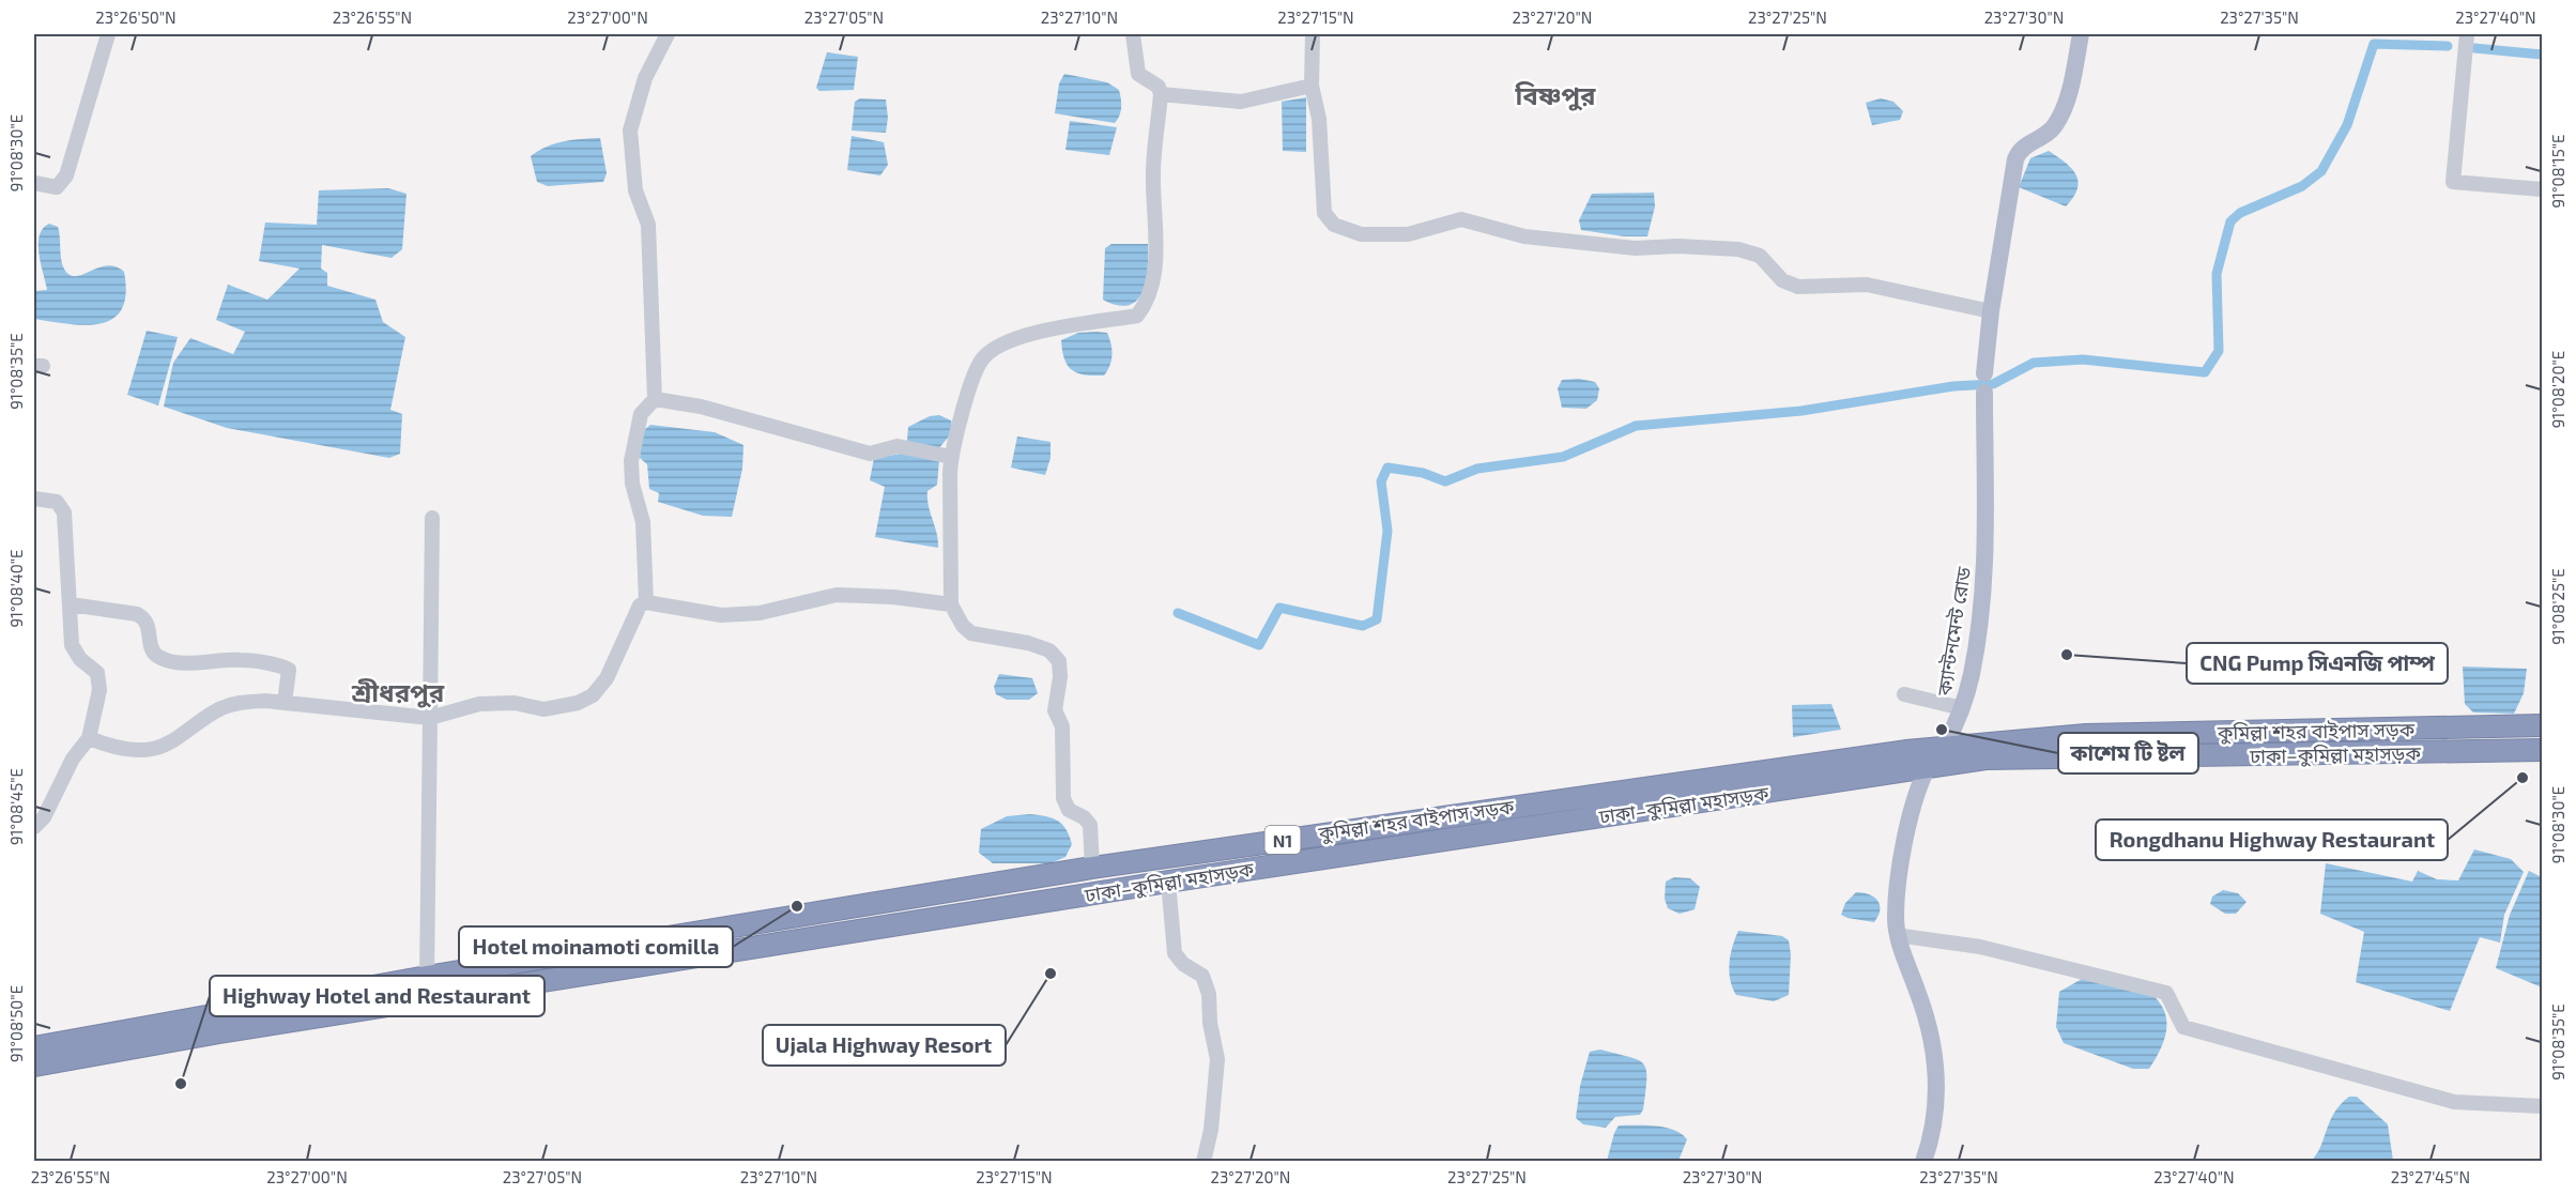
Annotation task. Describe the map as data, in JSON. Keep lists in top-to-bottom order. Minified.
{"streets":{"highway":["কুমিল্লা শহর বাইপাস সড়ক","ঢাকা–কুমিল্লা মহাসড়ক","N1"],"main road":["ক্যান্টনমেন্ট রোড"]},"crossings":[["ক্যান্টনমেন্ট রোড","কুমিল্লা শহর বাইপাস সড়ক"],["ক্যান্টনমেন্ট রোড","ঢাকা–কুমিল্লা মহাসড়ক"]],"districts":["বিষ্ণপুর","শ্রীধরপুর"],"places":["CNG Pump সিএনজি পাম্প","কাশেম টি ষ্টল","Rongdhanu Highway Restaurant","Hotel moinamoti comilla","Ujala Highway Resort","Highway Hotel and Restaurant"],"coordinates":["23°26'50\"N","23°26'55\"N","23°27'00\"N","23°27'05\"N","23°27'10\"N","23°27'15\"N","23°27'20\"N","23°27'25\"N","23°27'30\"N","23°27'35\"N","23°27'40\"N","91°08'30\"E","91°08'15\"E","91°08'35\"E","91°08'20\"E","91°08'40\"E","91°08'25\"E","91°08'45\"E","91°08'50\"E","23°27'45\"N"]}
